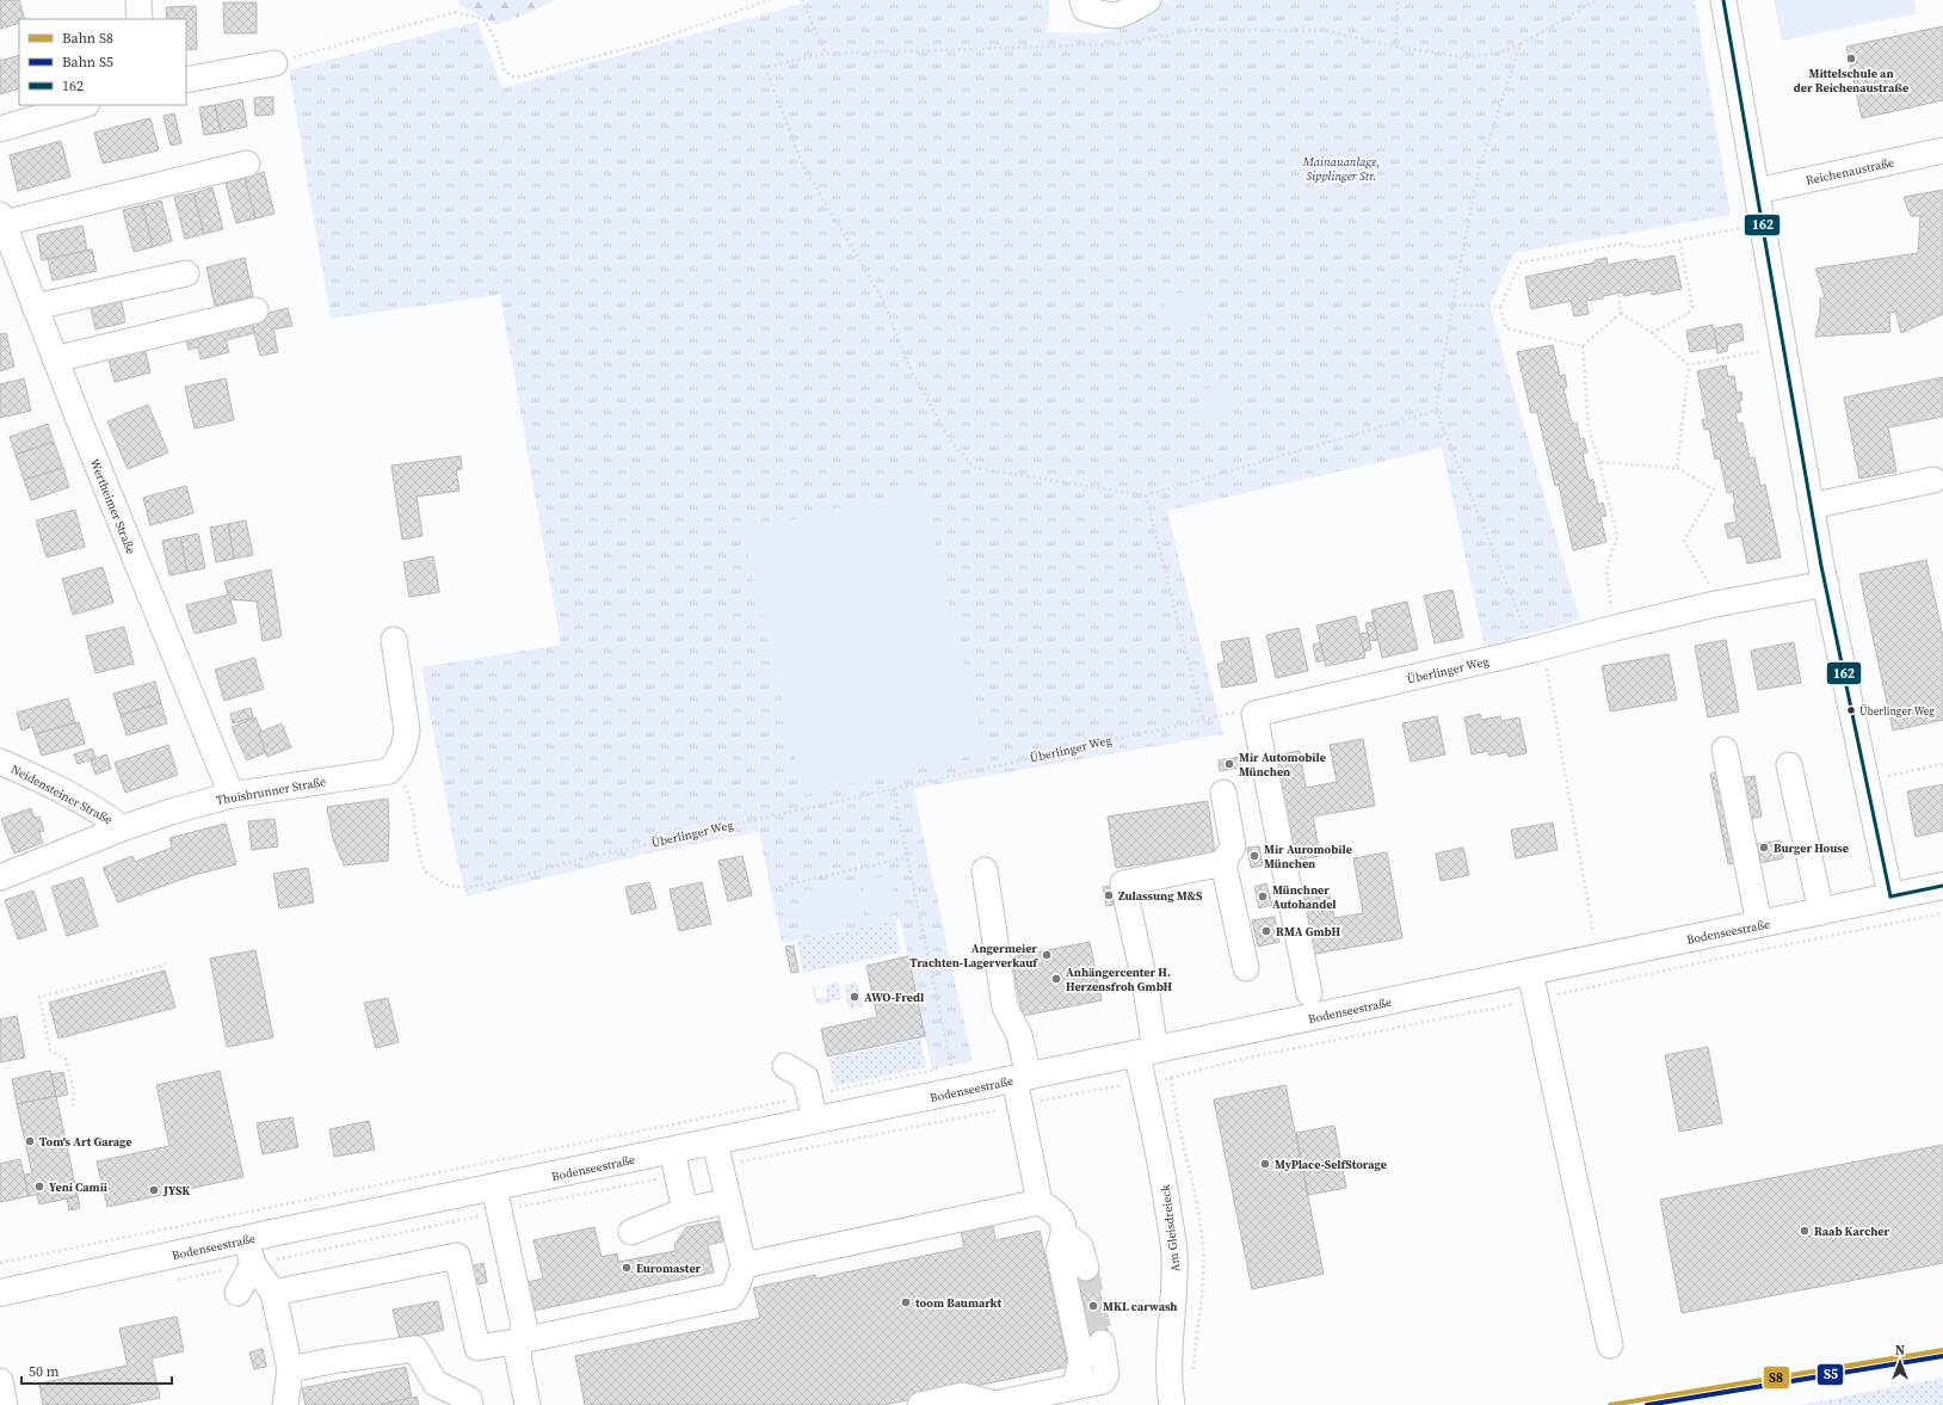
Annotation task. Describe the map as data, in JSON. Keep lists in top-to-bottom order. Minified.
{"streets":{"main road":["Bodenseestraße"],"street":["Reichenaustraße","Wertheimer Straße","Überlinger Weg","Thuisbrunner Straße","Neidensteiner Straße","Am Gleisdreieck"]},"crossings":[["Wertheimer Straße","Thuisbrunner Straße"],["Überlinger Weg","Thuisbrunner Straße"],["Thuisbrunner Straße","Neidensteiner Straße"],["Bodenseestraße","Am Gleisdreieck"]],"parks":["Mainauanlage, Sipplinger Str."],"places":["Mittelschule an der Reichenaustraße","Überlinger Weg","Mir Automobile München","Burger House","Mir Auromobile München","Zulassung M&S","Münchner Autohandel","RMA GmbH","Angermeier Trachten-Lagerverkauf","Anhängercenter H. Herzensfroh GmbH","AWO-Fredl","Tom's Art Garage","MyPlace-SelfStorage","Yeni Camii","JYSK","Raab Karcher","Euromaster","toom Baumarkt","MKL carwash"],"lines":["transit line 162","rail line S8","rail line S5"],"legend":["Bahn S8","Bahn S5","162"],"scale_bar":"50 m","north":"top"}
